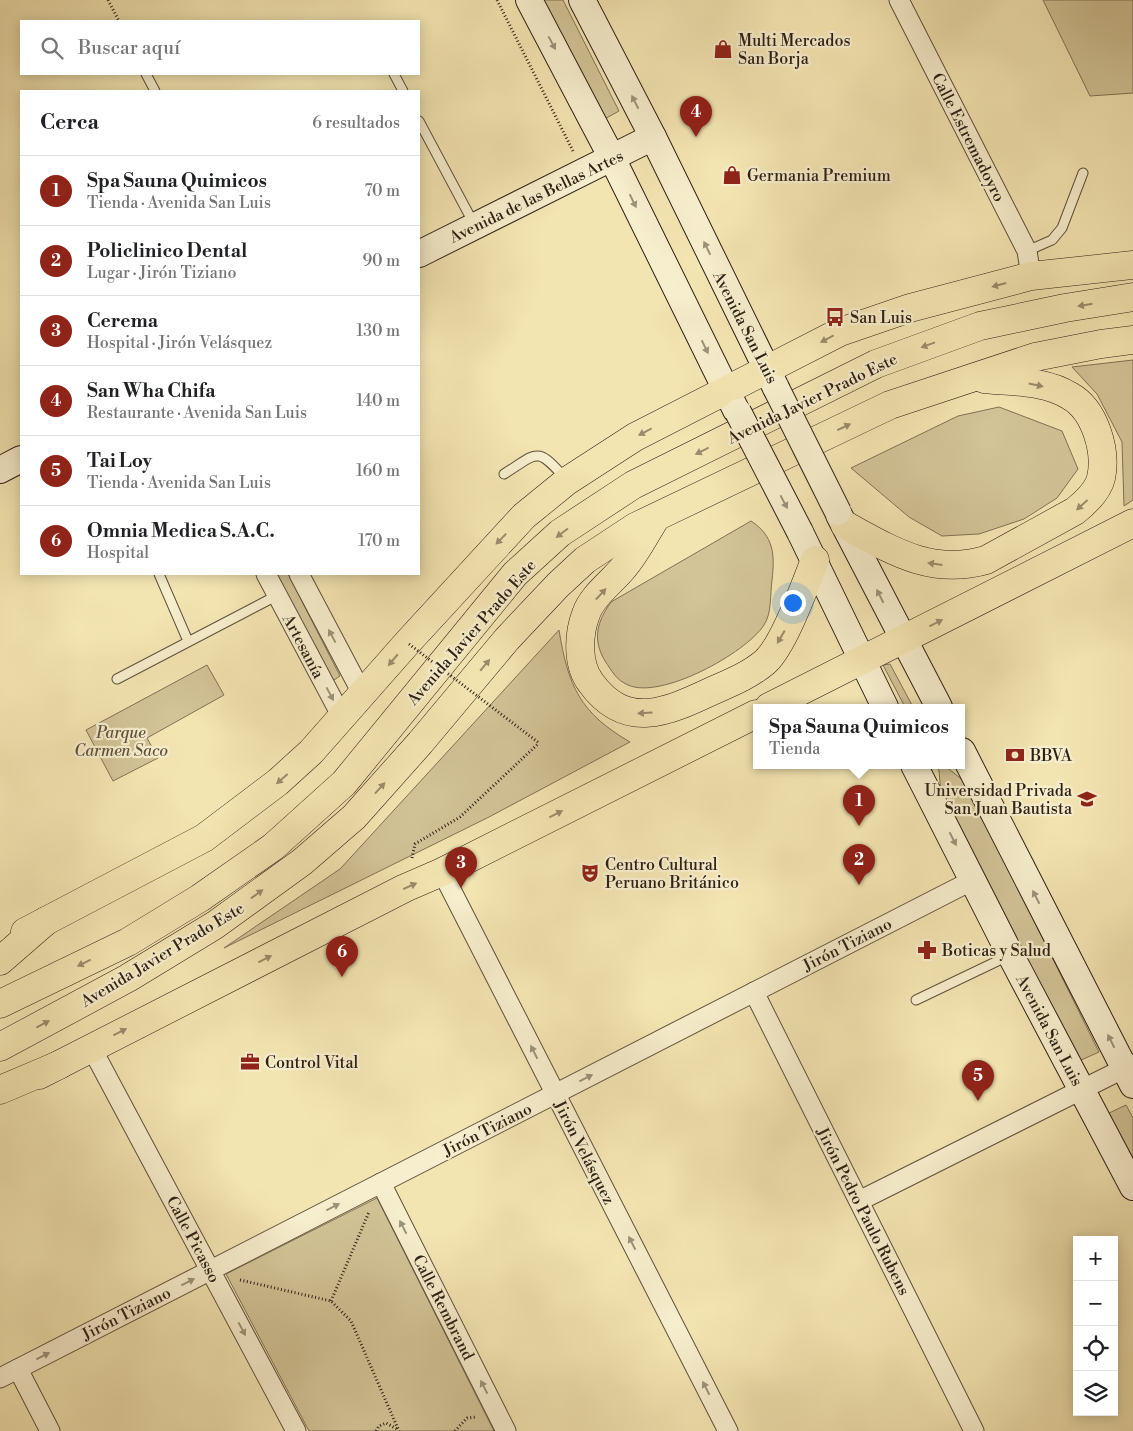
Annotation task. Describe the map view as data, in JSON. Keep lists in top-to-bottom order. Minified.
{"streets":{"main road":["Avenida de las Bellas Artes","Avenida San Luis","Avenida Javier Prado Este"],"street":["Calle Estremadoyro","Artesanía","Jirón Tiziano","Jirón Velásquez","Jirón Pedro Paulo Rubens","Calle Picasso","Calle Rembrand"]},"crossings":[["Avenida de las Bellas Artes","Avenida San Luis"],["Avenida San Luis","Jirón Tiziano"],["Jirón Tiziano","Jirón Velásquez"],["Jirón Tiziano","Jirón Pedro Paulo Rubens"],["Jirón Tiziano","Calle Picasso"],["Jirón Tiziano","Calle Rembrand"]],"one_way":["Jirón Tiziano","Jirón Velásquez","Calle Picasso","Calle Rembrand"],"parks":["Parque Carmen Saco"],"places":{"shop":["Multi Mercados San Borja","Germania Premium"],"bus stop":["San Luis"],"bank":["BBVA"],"school or university":["Universidad Privada San Juan Bautista"],"theatre":["Centro Cultural Peruano Británico"],"pharmacy":["Boticas y Salud"],"office":["Control Vital"]},"page":{"search":"Buscar aquí","heading":["Cerca","6 resultados"],"pins":["4","1","2","3","6","5"],"list":[{"mark":"1","name":"Spa Sauna Quimicos","note":"Tienda · Avenida San Luis","value":"70 m"},{"mark":"2","name":"Policlinico Dental","note":"Lugar · Jirón Tiziano","value":"90 m"},{"mark":"3","name":"Cerema","note":"Hospital · Jirón Velásquez","value":"130 m"},{"mark":"4","name":"San Wha Chifa","note":"Restaurante · Avenida San Luis","value":"140 m"},{"mark":"5","name":"Tai Loy","note":"Tienda · Avenida San Luis","value":"160 m"},{"mark":"6","name":"Omnia Medica S.A.C.","note":"Hospital","value":"170 m"}],"popup":["Spa Sauna Quimicos","Tienda"],"map_buttons":["+","−"]}}
